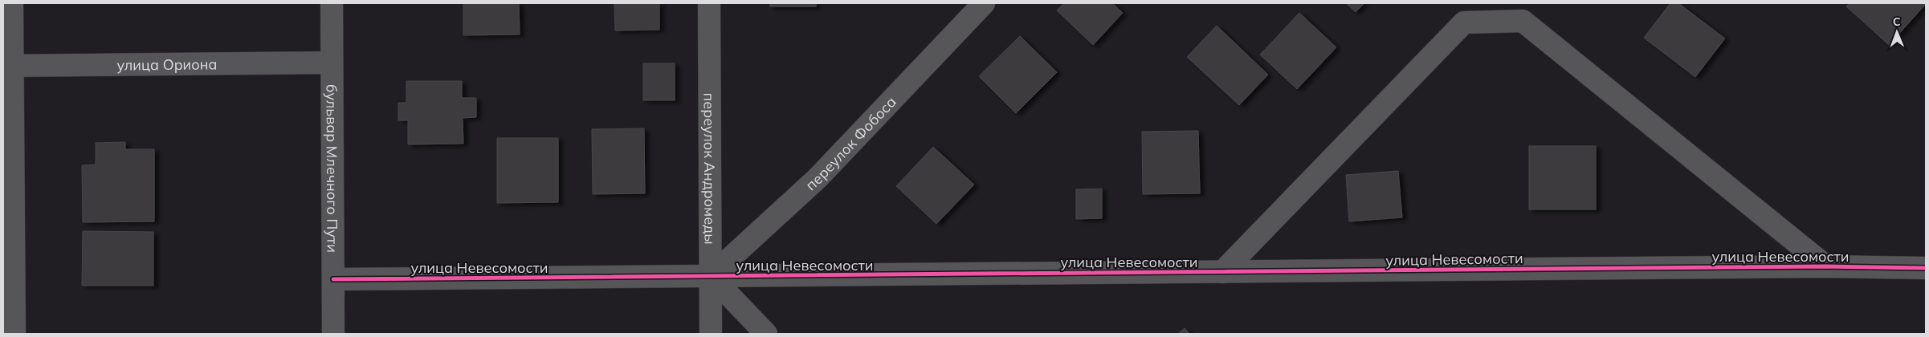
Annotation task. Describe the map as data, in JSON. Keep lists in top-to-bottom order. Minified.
{"streets":{"street":["улица Ориона","переулок Фобоса","бульвар Млечного Пути","переулок Андромеды","улица Невесомости"]},"crossings":[["улица Ориона","бульвар Млечного Пути"],["переулок Фобоса","переулок Андромеды"],["переулок Фобоса","улица Невесомости"],["бульвар Млечного Пути","улица Невесомости"],["переулок Андромеды","улица Невесомости"]],"north":"top"}
